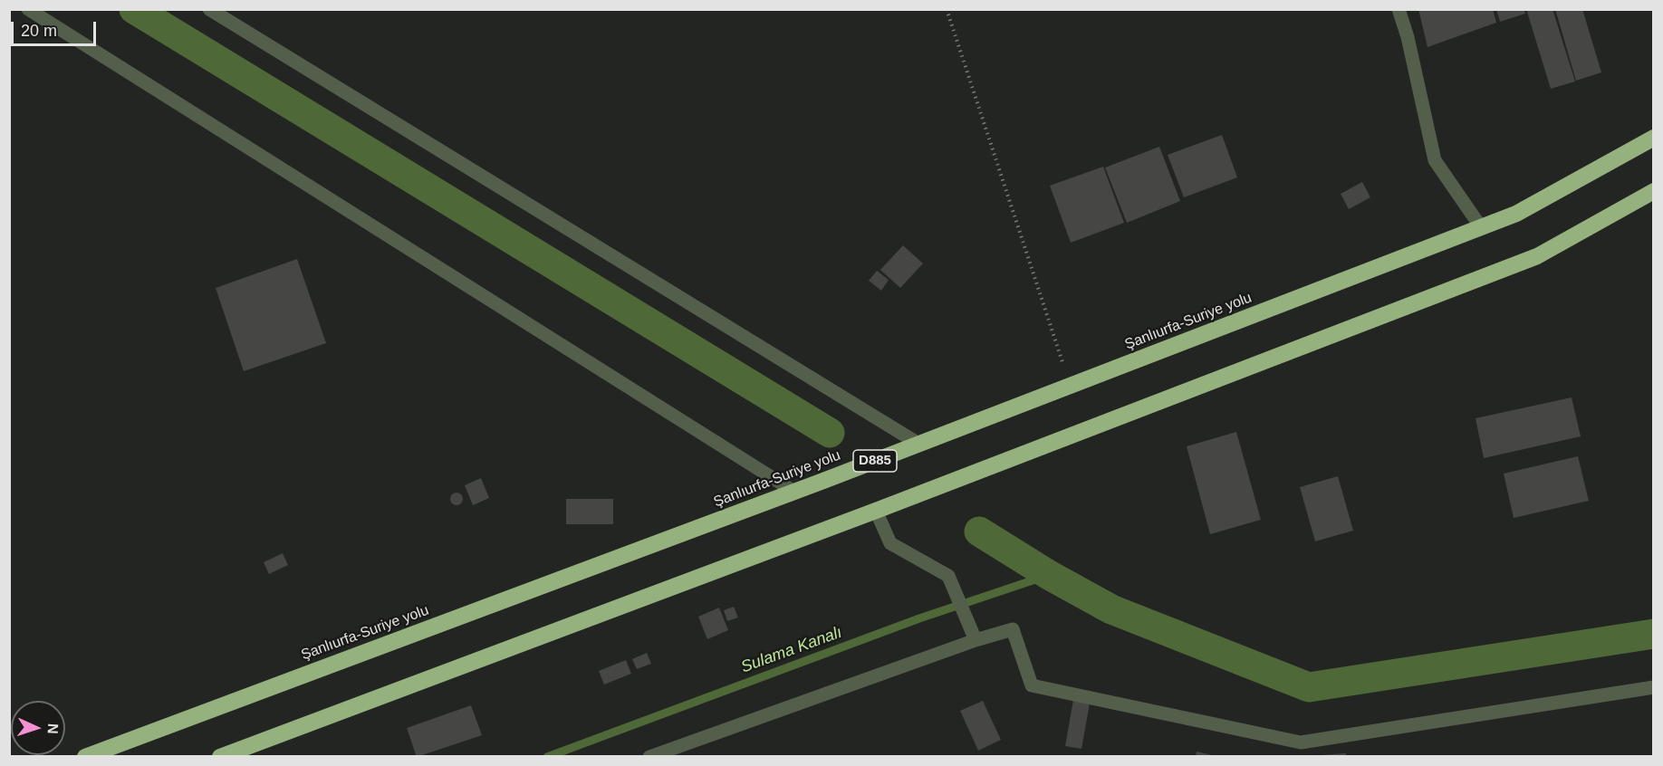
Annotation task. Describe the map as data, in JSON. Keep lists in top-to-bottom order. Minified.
{"streets":{"highway":["Şanlıurfa-Suriye yolu","D885"]},"water":["Sulama Kanalı"],"scale_bar":"20 m","north":"right"}
